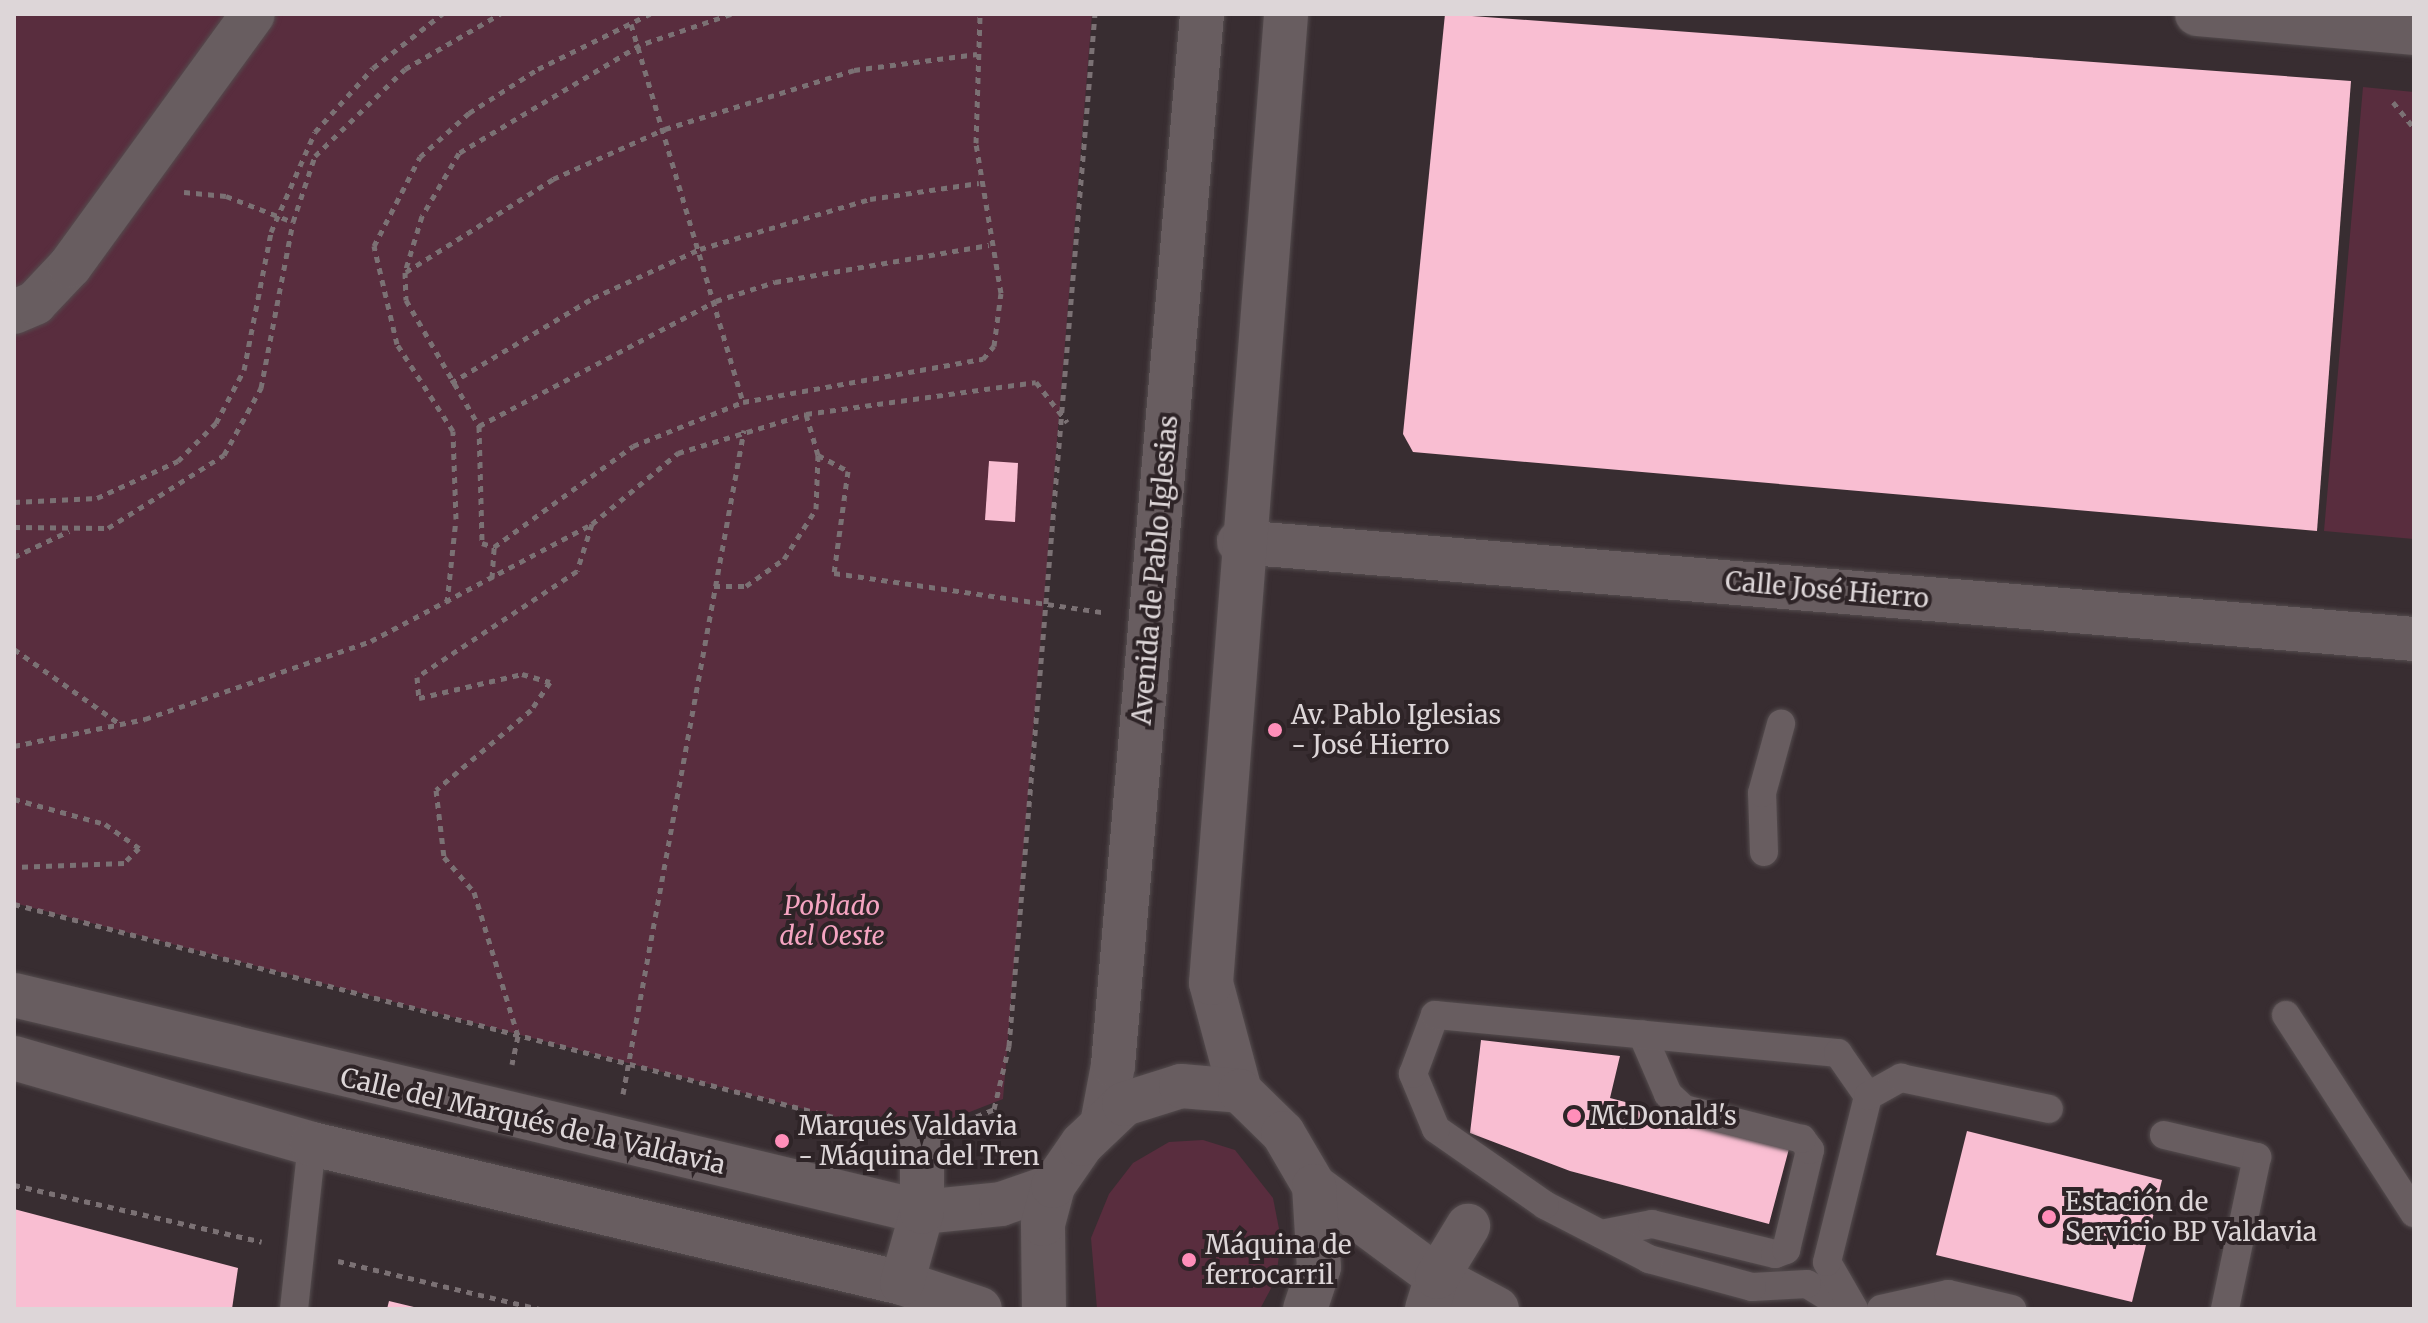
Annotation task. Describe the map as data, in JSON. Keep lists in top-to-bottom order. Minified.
{"streets":{"street":["Avenida de Pablo Iglesias","Calle José Hierro","Calle del Marqués de la Valdavia"]},"parks":["Poblado del Oeste"],"places":["Av. Pablo Iglesias - José Hierro","McDonald's","Marqués Valdavia - Máquina del Tren","Estación de Servicio BP Valdavia","Máquina de ferrocarril"]}
